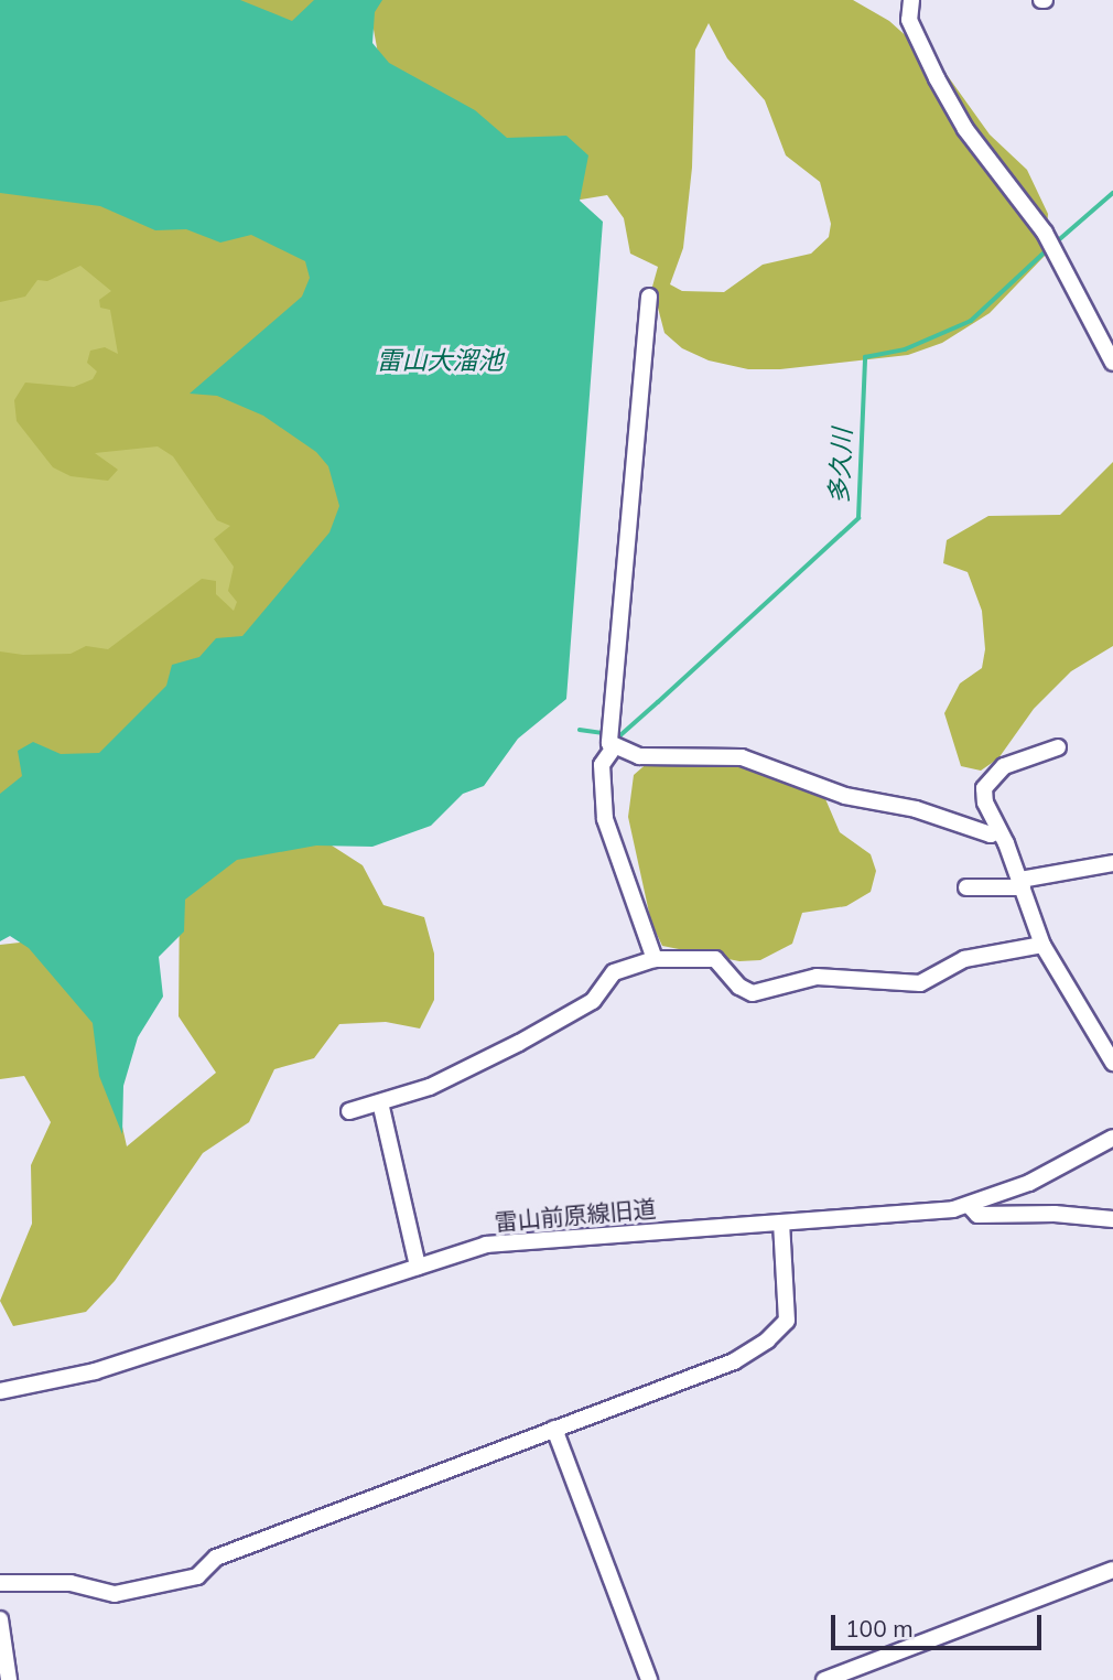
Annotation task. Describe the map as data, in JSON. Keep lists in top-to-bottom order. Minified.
{"streets":{"street":["雷山前原線旧道"]},"water":["雷山大溜池","多久川"],"scale_bar":"100 m"}
